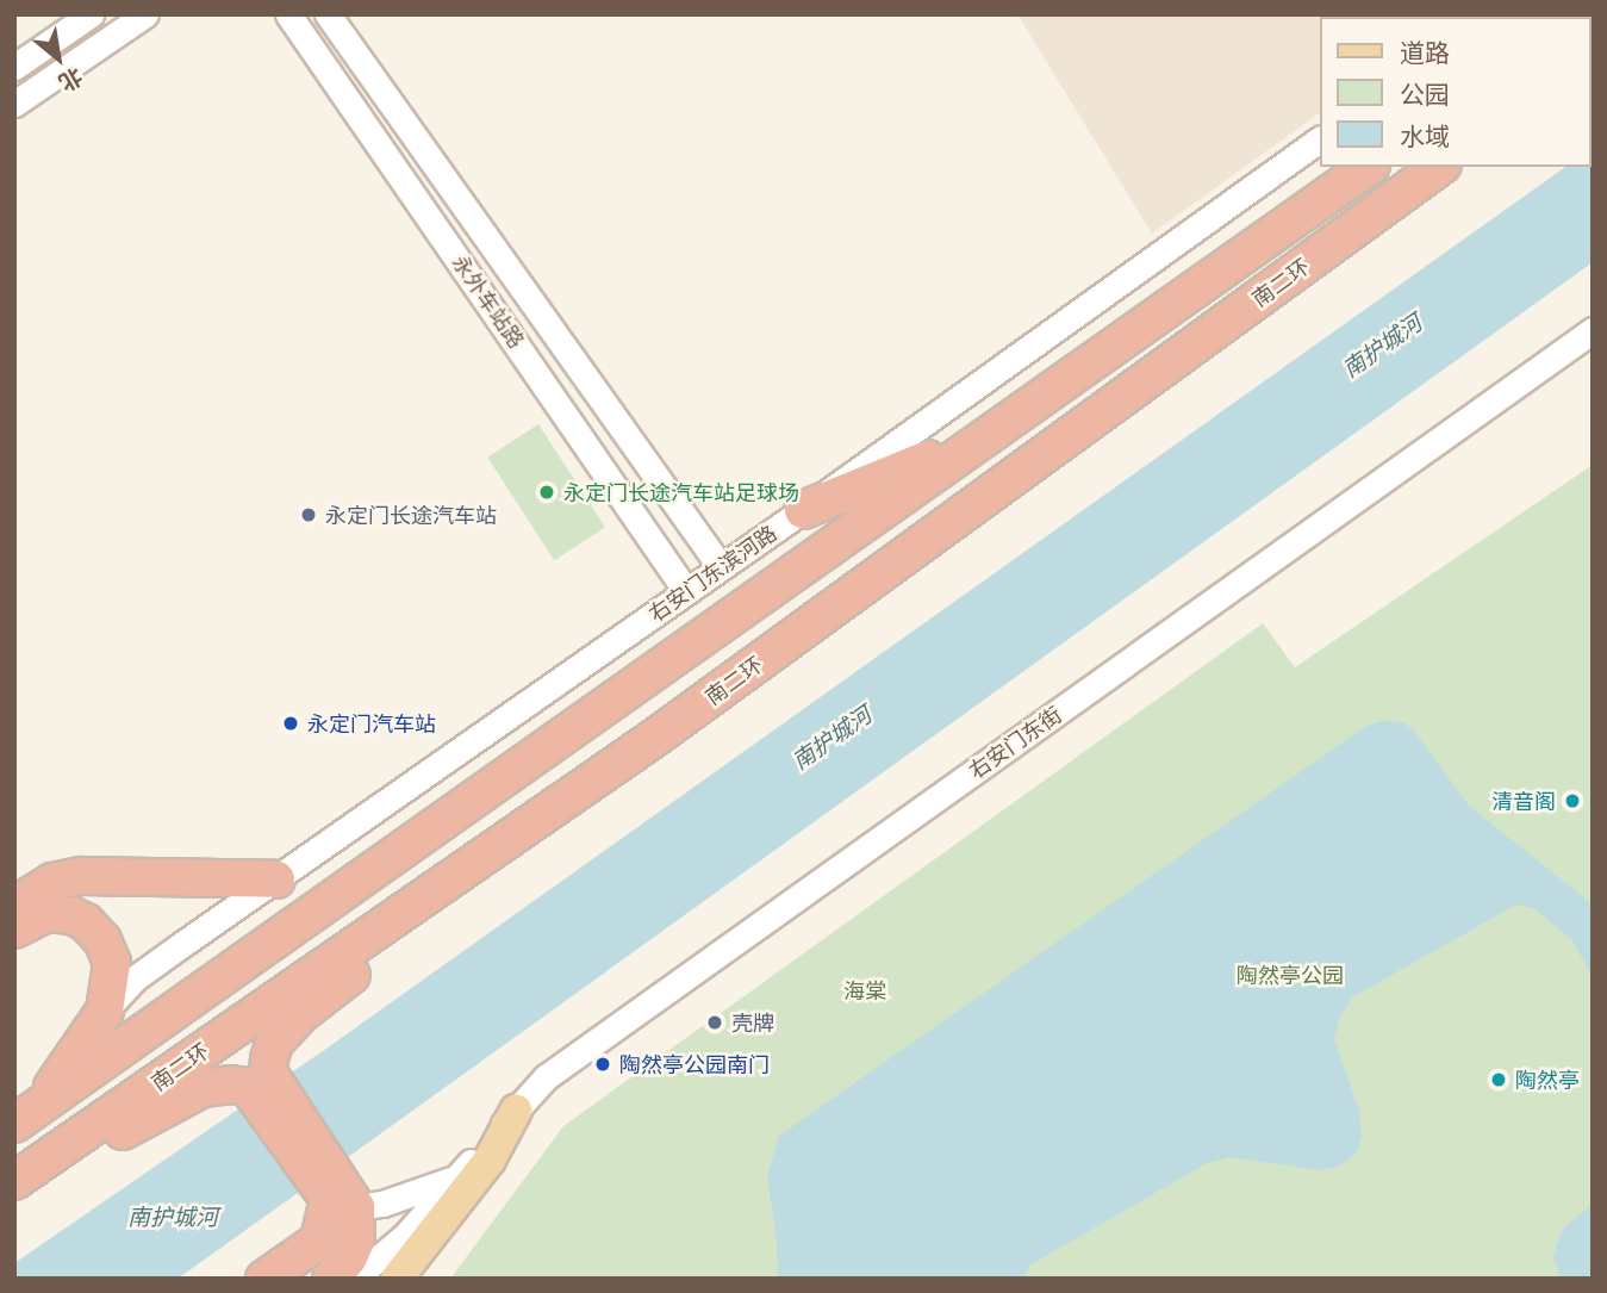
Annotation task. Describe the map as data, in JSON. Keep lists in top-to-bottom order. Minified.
{"streets":{"highway":["南二环"],"street":["永外车站路","右安门东滨河路","右安门东街"]},"crossings":[["永外车站路","右安门东滨河路"]],"water":["南护城河"],"parks":["陶然亭公园","海棠"],"places":["永定门长途汽车站足球场","永定门长途汽车站","永定门汽车站","清音阁","壳牌","陶然亭公园南门","陶然亭"],"legend":["道路","公园","水域"],"north":"bottom right"}
